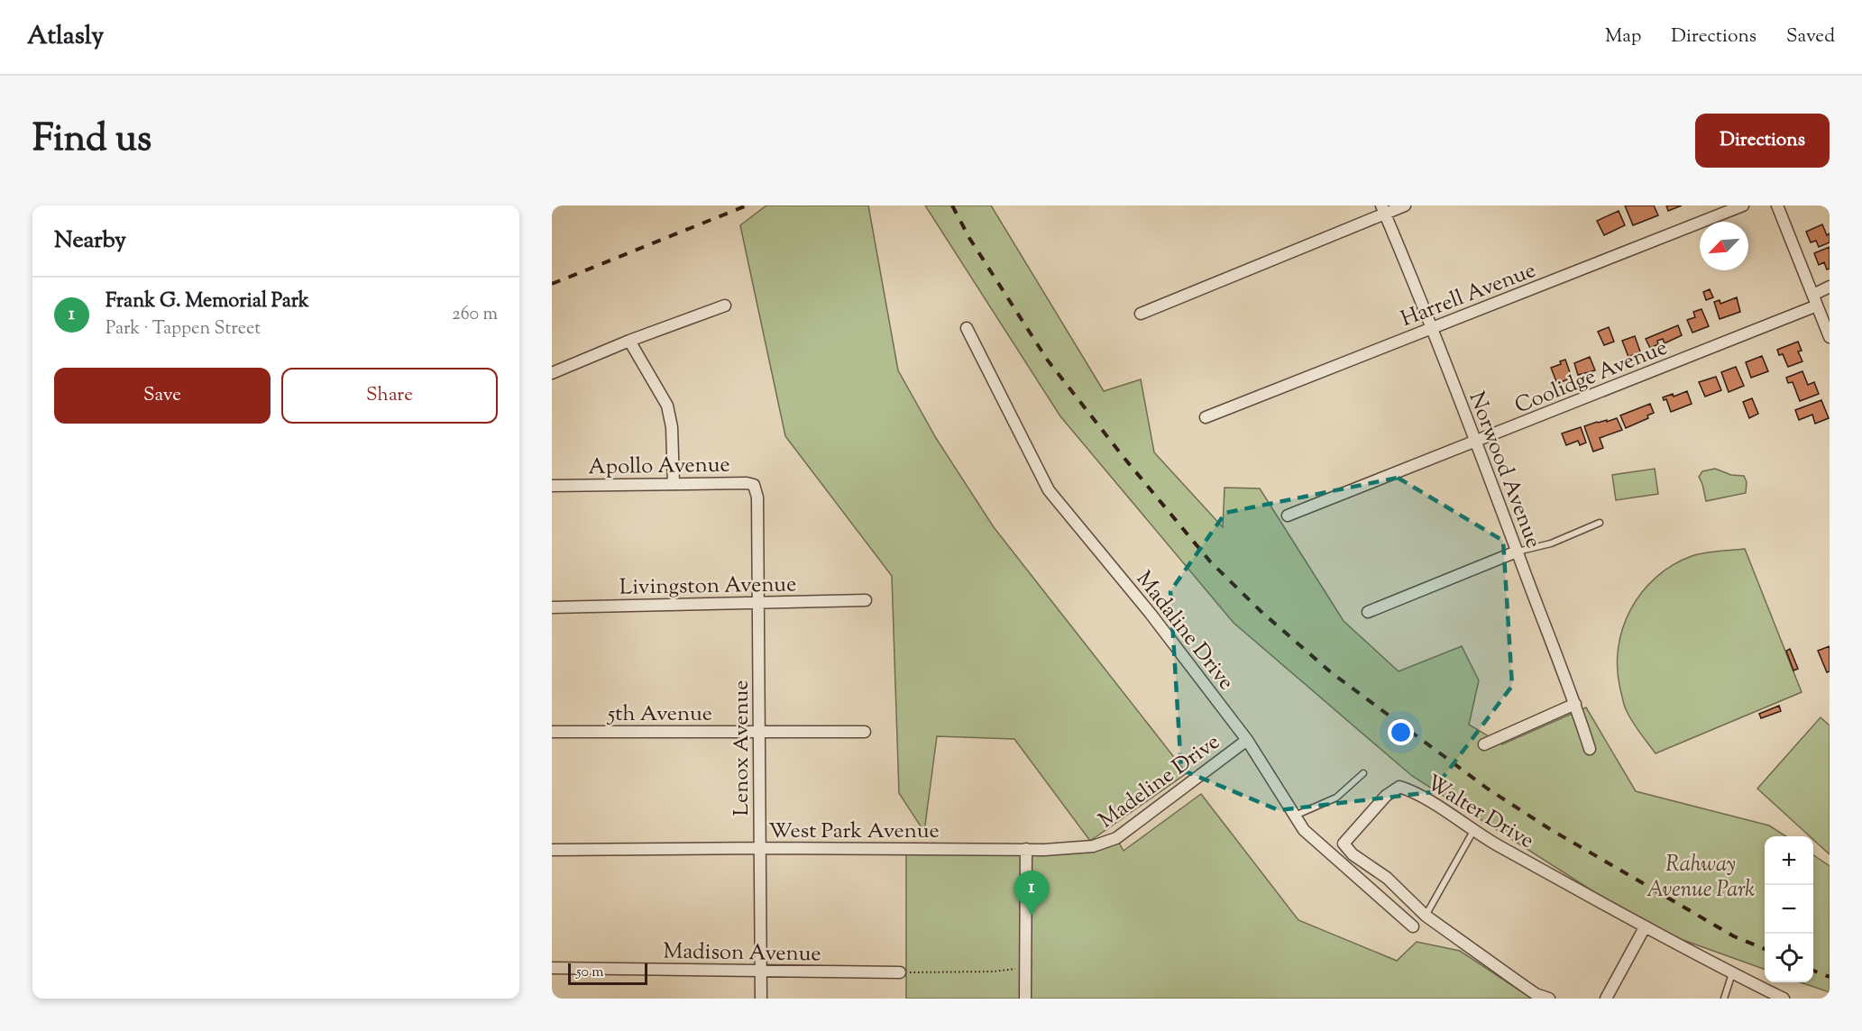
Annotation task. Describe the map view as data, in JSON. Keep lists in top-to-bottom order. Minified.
{"streets":{"street":["Harrell Avenue","Coolidge Avenue","Apollo Avenue","Norwood Avenue","Livingston Avenue","Madaline Drive","5th Avenue","Lenox Avenue","Madeline Drive","Walter Drive","West Park Avenue","Madison Avenue"]},"crossings":[["Harrell Avenue","Norwood Avenue"],["Coolidge Avenue","Norwood Avenue"],["Apollo Avenue","Lenox Avenue"],["Livingston Avenue","Lenox Avenue"],["Madaline Drive","Madeline Drive"],["5th Avenue","Lenox Avenue"],["Lenox Avenue","West Park Avenue"],["Lenox Avenue","Madison Avenue"],["Madeline Drive","West Park Avenue"]],"parks":["Rahway Avenue Park"],"scale_bar":"50 m","north":"bottom left","page":{"header":"Atlasly","nav":["Map","Directions","Saved"],"title":"Find us","buttons":["Directions",["Save","Share"]],"heading":"Nearby","list":[{"mark":"1","name":"Frank G. Memorial Park","note":"Park · Tappen Street","value":"260 m"}],"map_buttons":["+","−"],"pins":"1","scale":"50 m"}}
